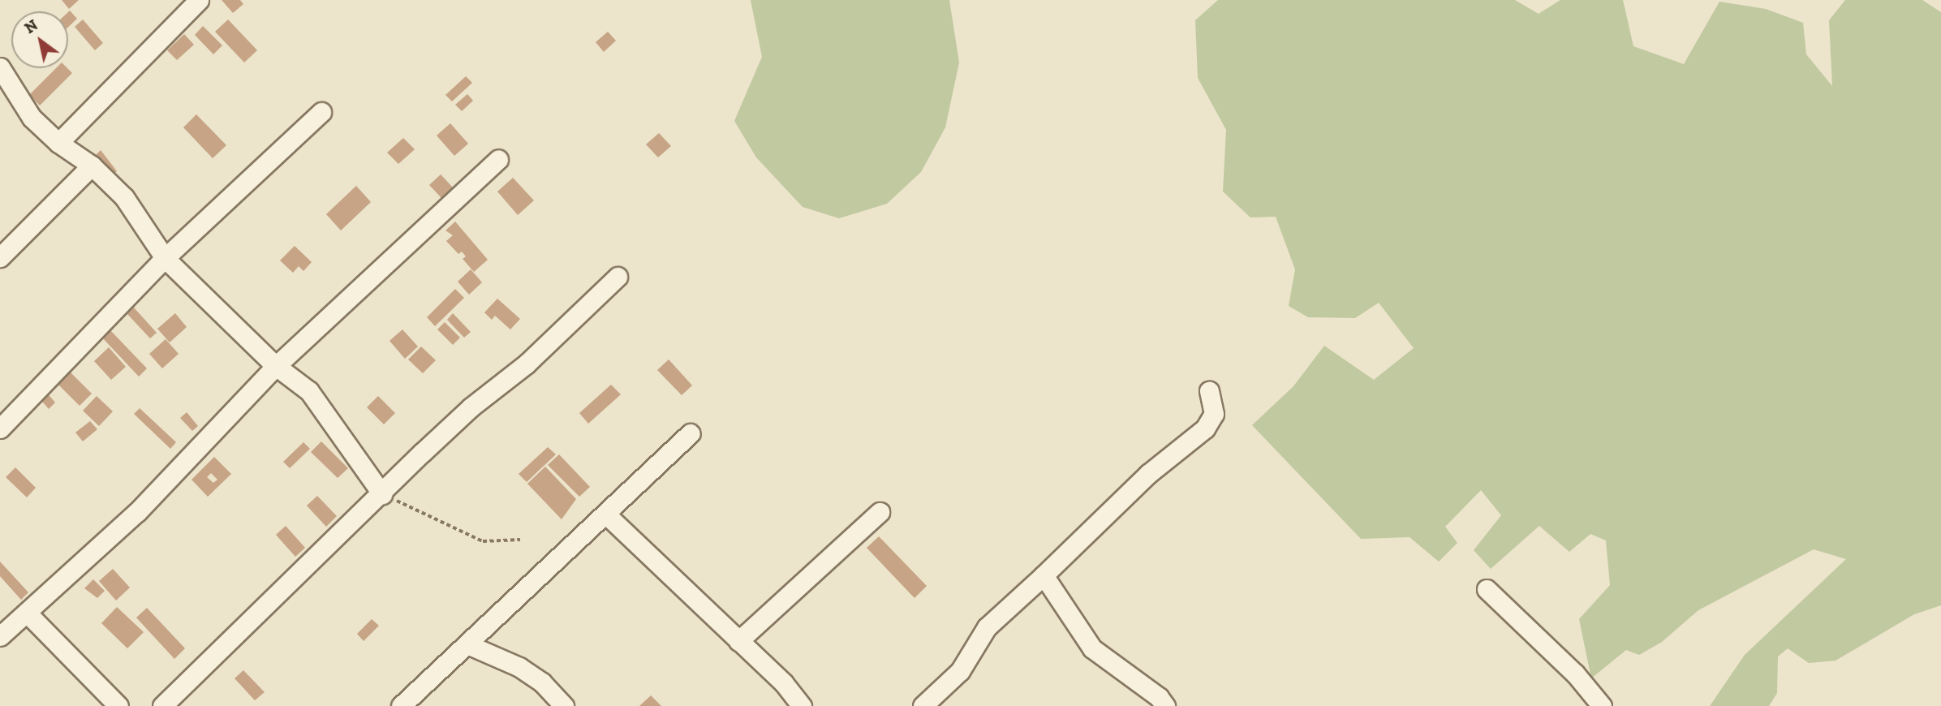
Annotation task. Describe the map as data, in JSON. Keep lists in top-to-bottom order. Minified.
{"north":"top left"}
